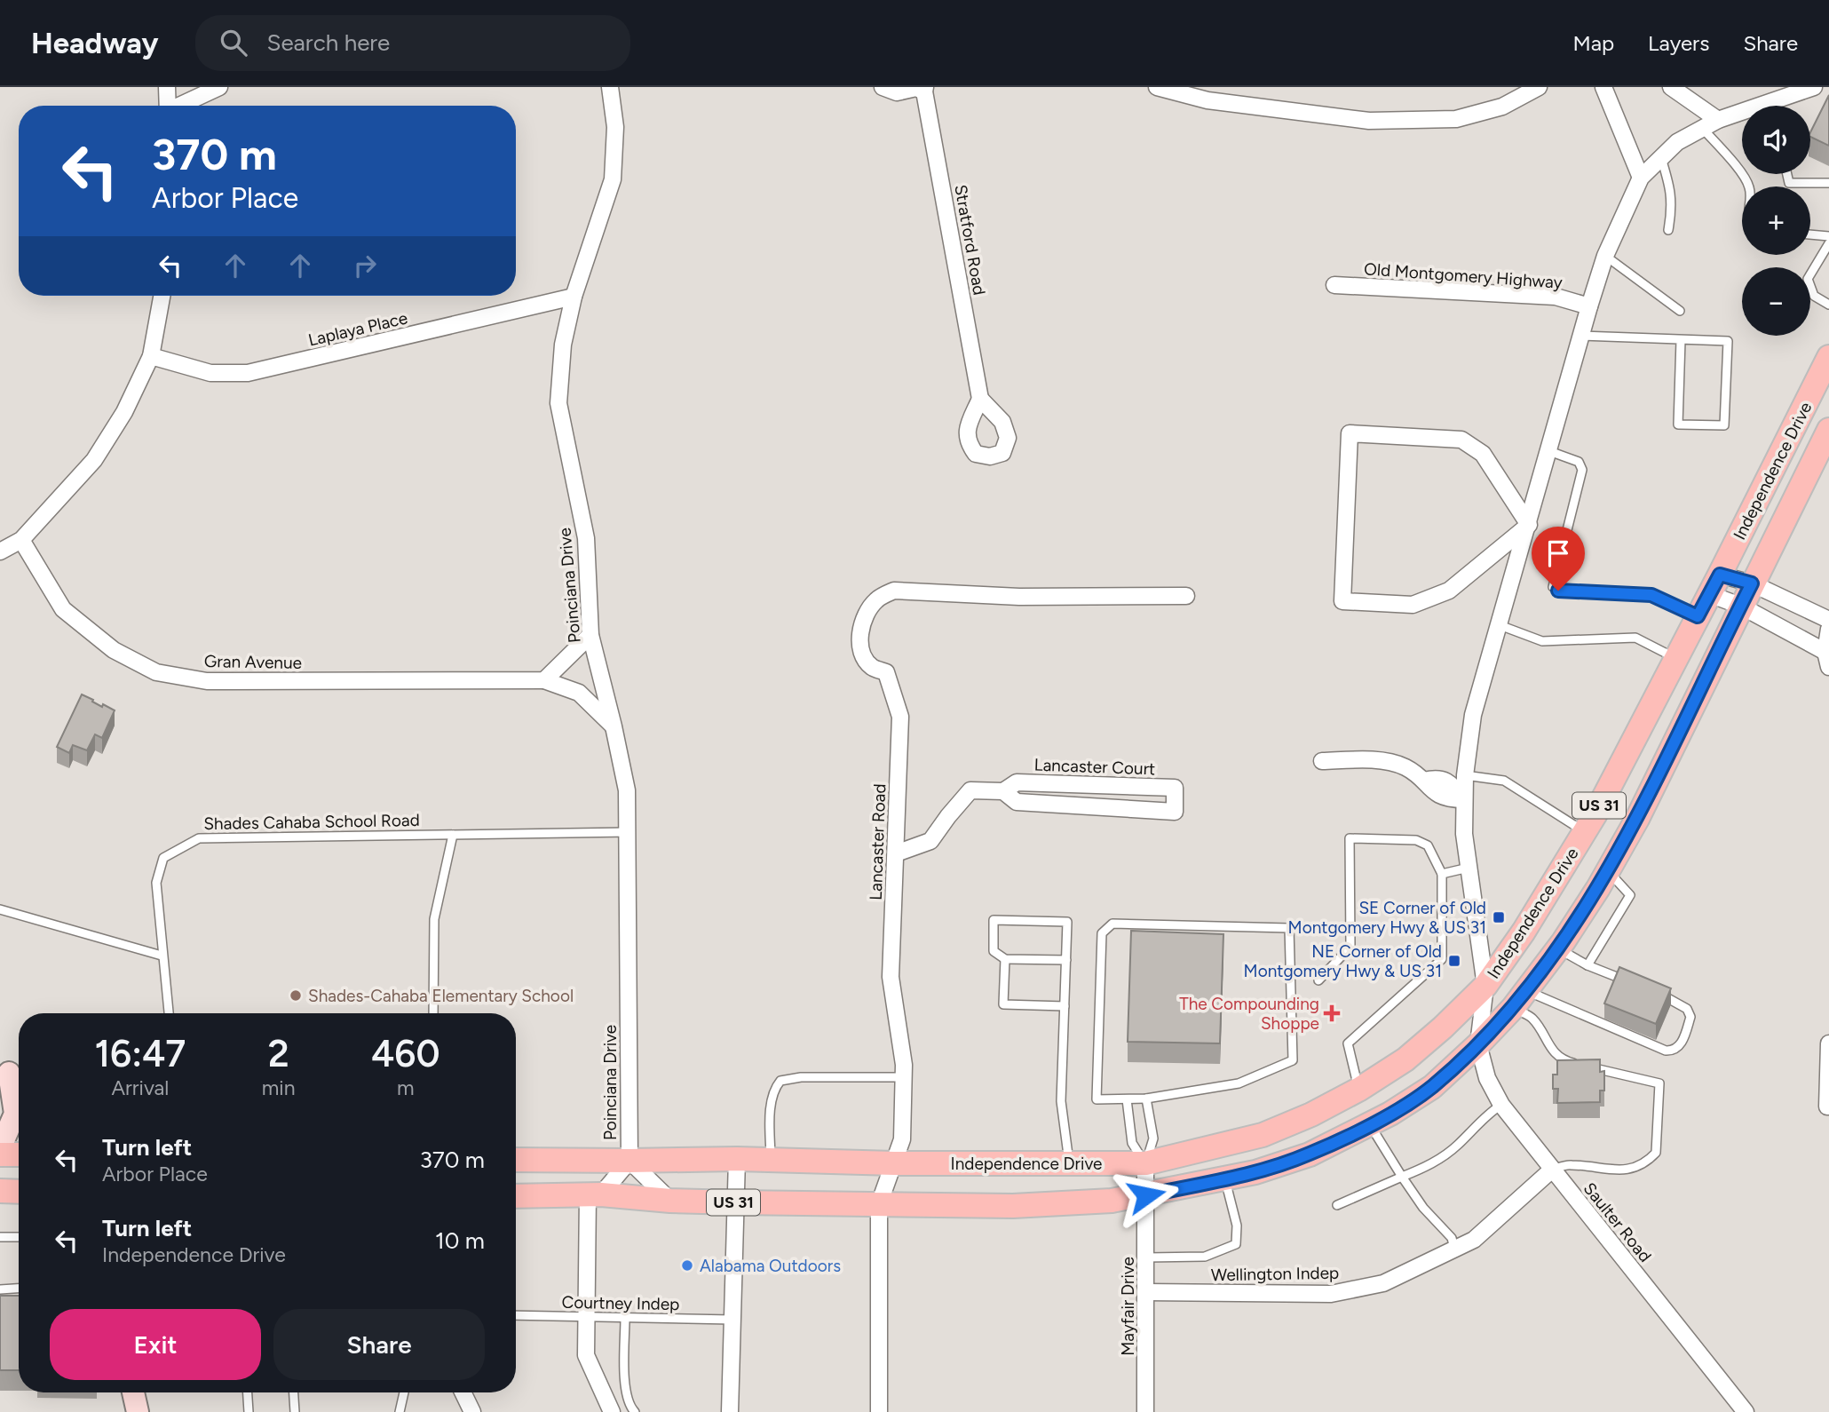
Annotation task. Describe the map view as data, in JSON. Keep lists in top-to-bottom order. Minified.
{"streets":{"main road":["Independence Drive","US 31"],"street":["Stratford Road","Old Montgomery Highway","Laplaya Place","Poinciana Drive","Gran Avenue","Lancaster Court","Lancaster Road","Saulter Road","Wellington Indep","Mayfair Drive"],"lane":["Shades Cahaba School Road","Courtney Indep"]},"crossings":[["Laplaya Place","Poinciana Drive"],["Independence Drive","Poinciana Drive"],["Independence Drive","Lancaster Road"],["Independence Drive","Saulter Road"],["Independence Drive","Mayfair Drive"],["Poinciana Drive","Gran Avenue"],["Poinciana Drive","Shades Cahaba School Road"],["Lancaster Court","Lancaster Road"],["Saulter Road","Wellington Indep"],["Wellington Indep","Mayfair Drive"]],"places":{"transit":["SE Corner of Old Montgomery Hwy & US 31","NE Corner of Old Montgomery Hwy & US 31"],"other":["Shades-Cahaba Elementary School","Alabama Outdoors"],"health":["The Compounding Shoppe"]},"page":{"header":"Headway","search":"Search here","nav":["Map","Layers","Share"],"map_buttons":["+","−"],"turn":["370 m","Arbor Place"],"eta":["16:47","Arrival","2","min","460","m"],"list":[{"name":"Turn left","note":"Arbor Place","value":"370 m"},{"name":"Turn left","note":"Independence Drive","value":"10 m"}],"buttons":["Exit","Share"]}}
